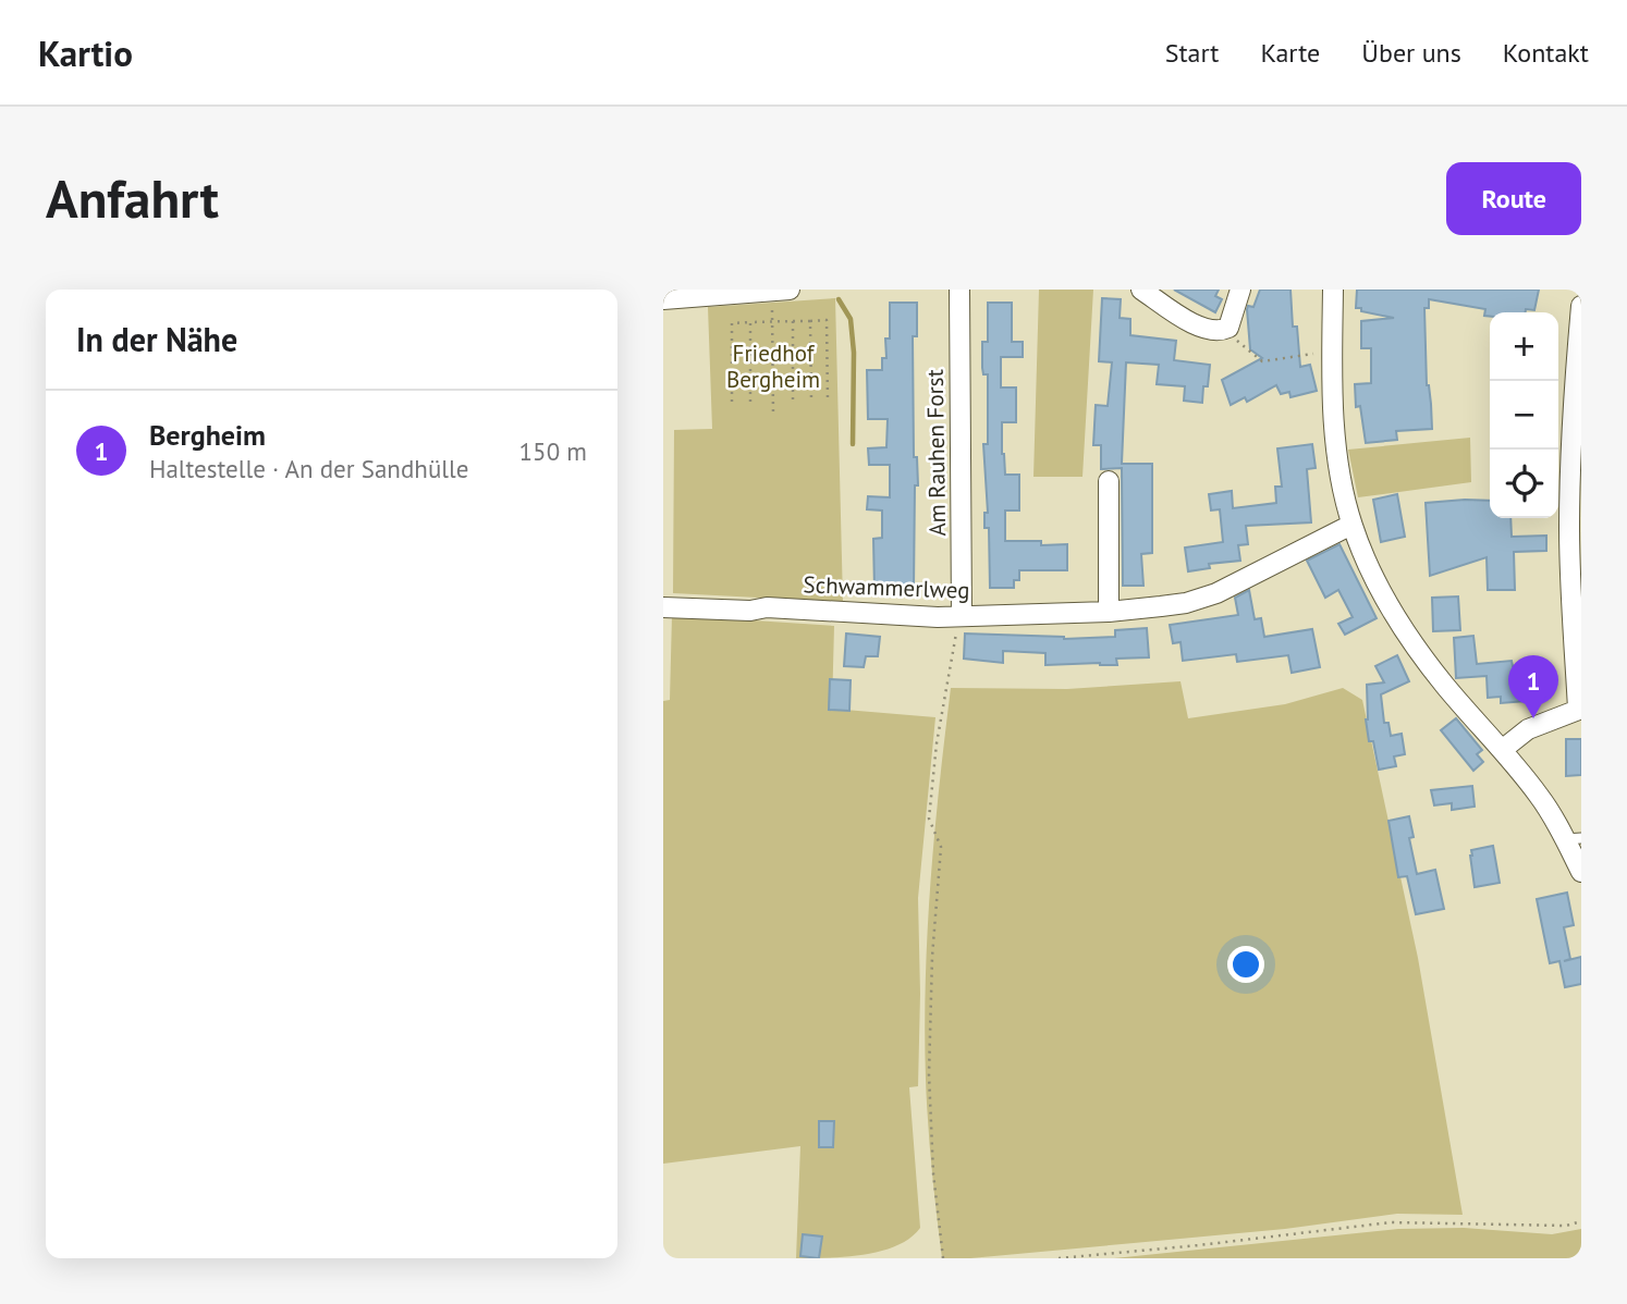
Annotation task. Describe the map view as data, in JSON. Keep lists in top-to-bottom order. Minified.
{"streets":{"street":["Am Rauhen Forst","Schwammerlweg"]},"crossings":[["Am Rauhen Forst","Schwammerlweg"]],"parks":["Friedhof Bergheim"],"page":{"header":"Kartio","nav":["Start","Karte","Über uns","Kontakt"],"buttons":"Route","title":"Anfahrt","heading":"In der Nähe","map_buttons":["+","−"],"list":[{"mark":"1","name":"Bergheim","note":"Haltestelle · An der Sandhülle","value":"150 m"}],"pins":"1"}}
